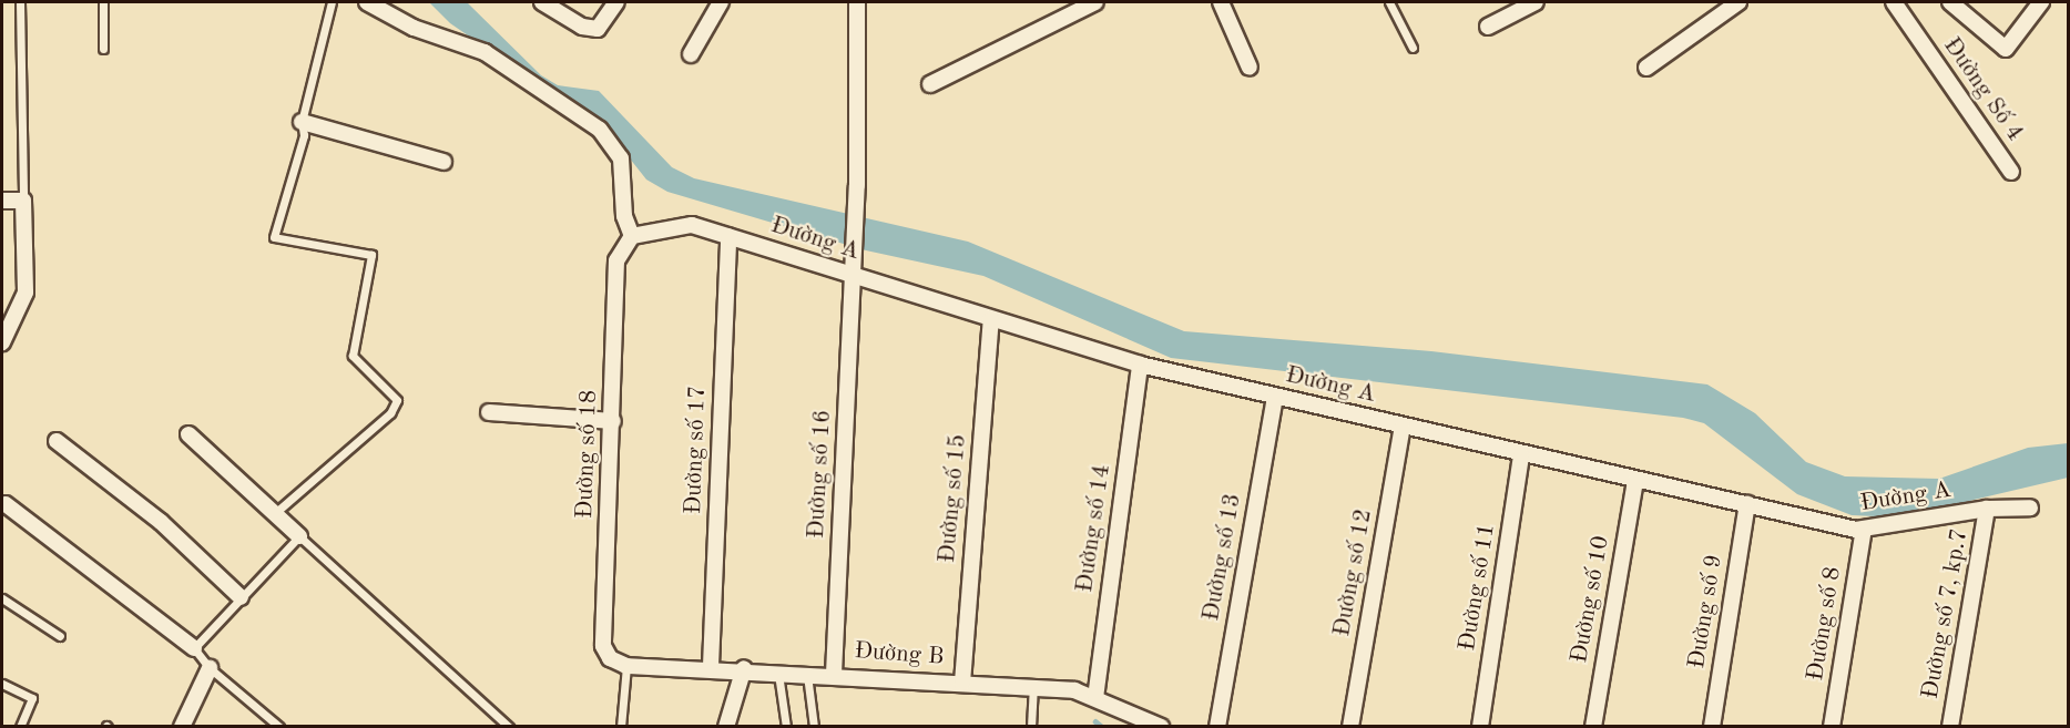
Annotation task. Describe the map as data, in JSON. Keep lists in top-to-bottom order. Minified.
{"streets":{"street":["Đường Số 4","Đường A","Đường số 17","Đường số 18","Đường số 16","Đường số 15","Đường số 14","Đường số 13","Đường số 12","Đường số 11","Đường số 10","Đường số 9","Đường số 7, kp.7","Đường số 8","Đường B"]},"crossings":[["Đường A","Đường số 17"],["Đường A","Đường số 18"],["Đường A","Đường số 16"],["Đường A","Đường số 15"],["Đường A","Đường số 14"],["Đường A","Đường số 13"],["Đường A","Đường số 12"],["Đường A","Đường số 11"],["Đường A","Đường số 10"],["Đường A","Đường số 9"],["Đường A","Đường số 7, kp.7"],["Đường A","Đường số 8"],["Đường số 17","Đường B"],["Đường số 18","Đường B"],["Đường số 16","Đường B"],["Đường số 15","Đường B"],["Đường số 14","Đường B"]]}
